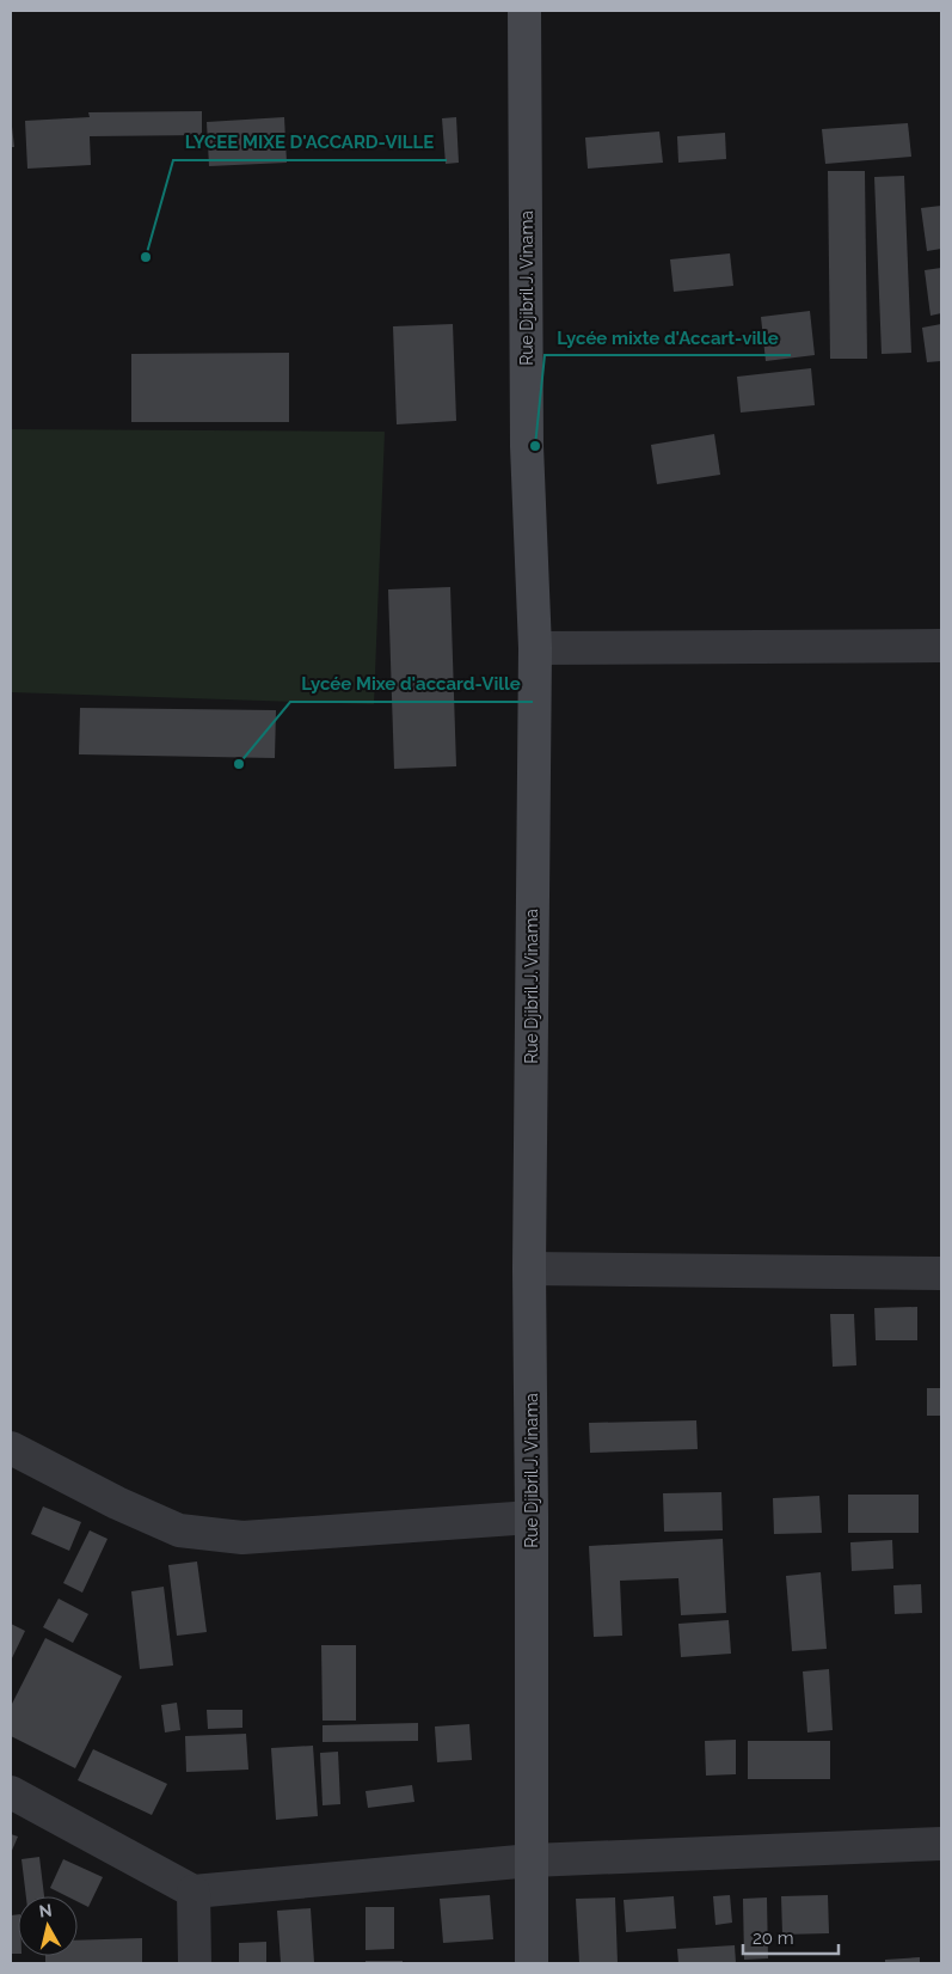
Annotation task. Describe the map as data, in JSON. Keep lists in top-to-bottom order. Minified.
{"streets":{"street":["Rue Djibril J. Vinama"]},"places":["LYCEE MIXE D'ACCARD-VILLE","Lycée mixte d'Accart-ville","Lycée Mixe d'accard-Ville"],"scale_bar":"20 m","north":"top"}
